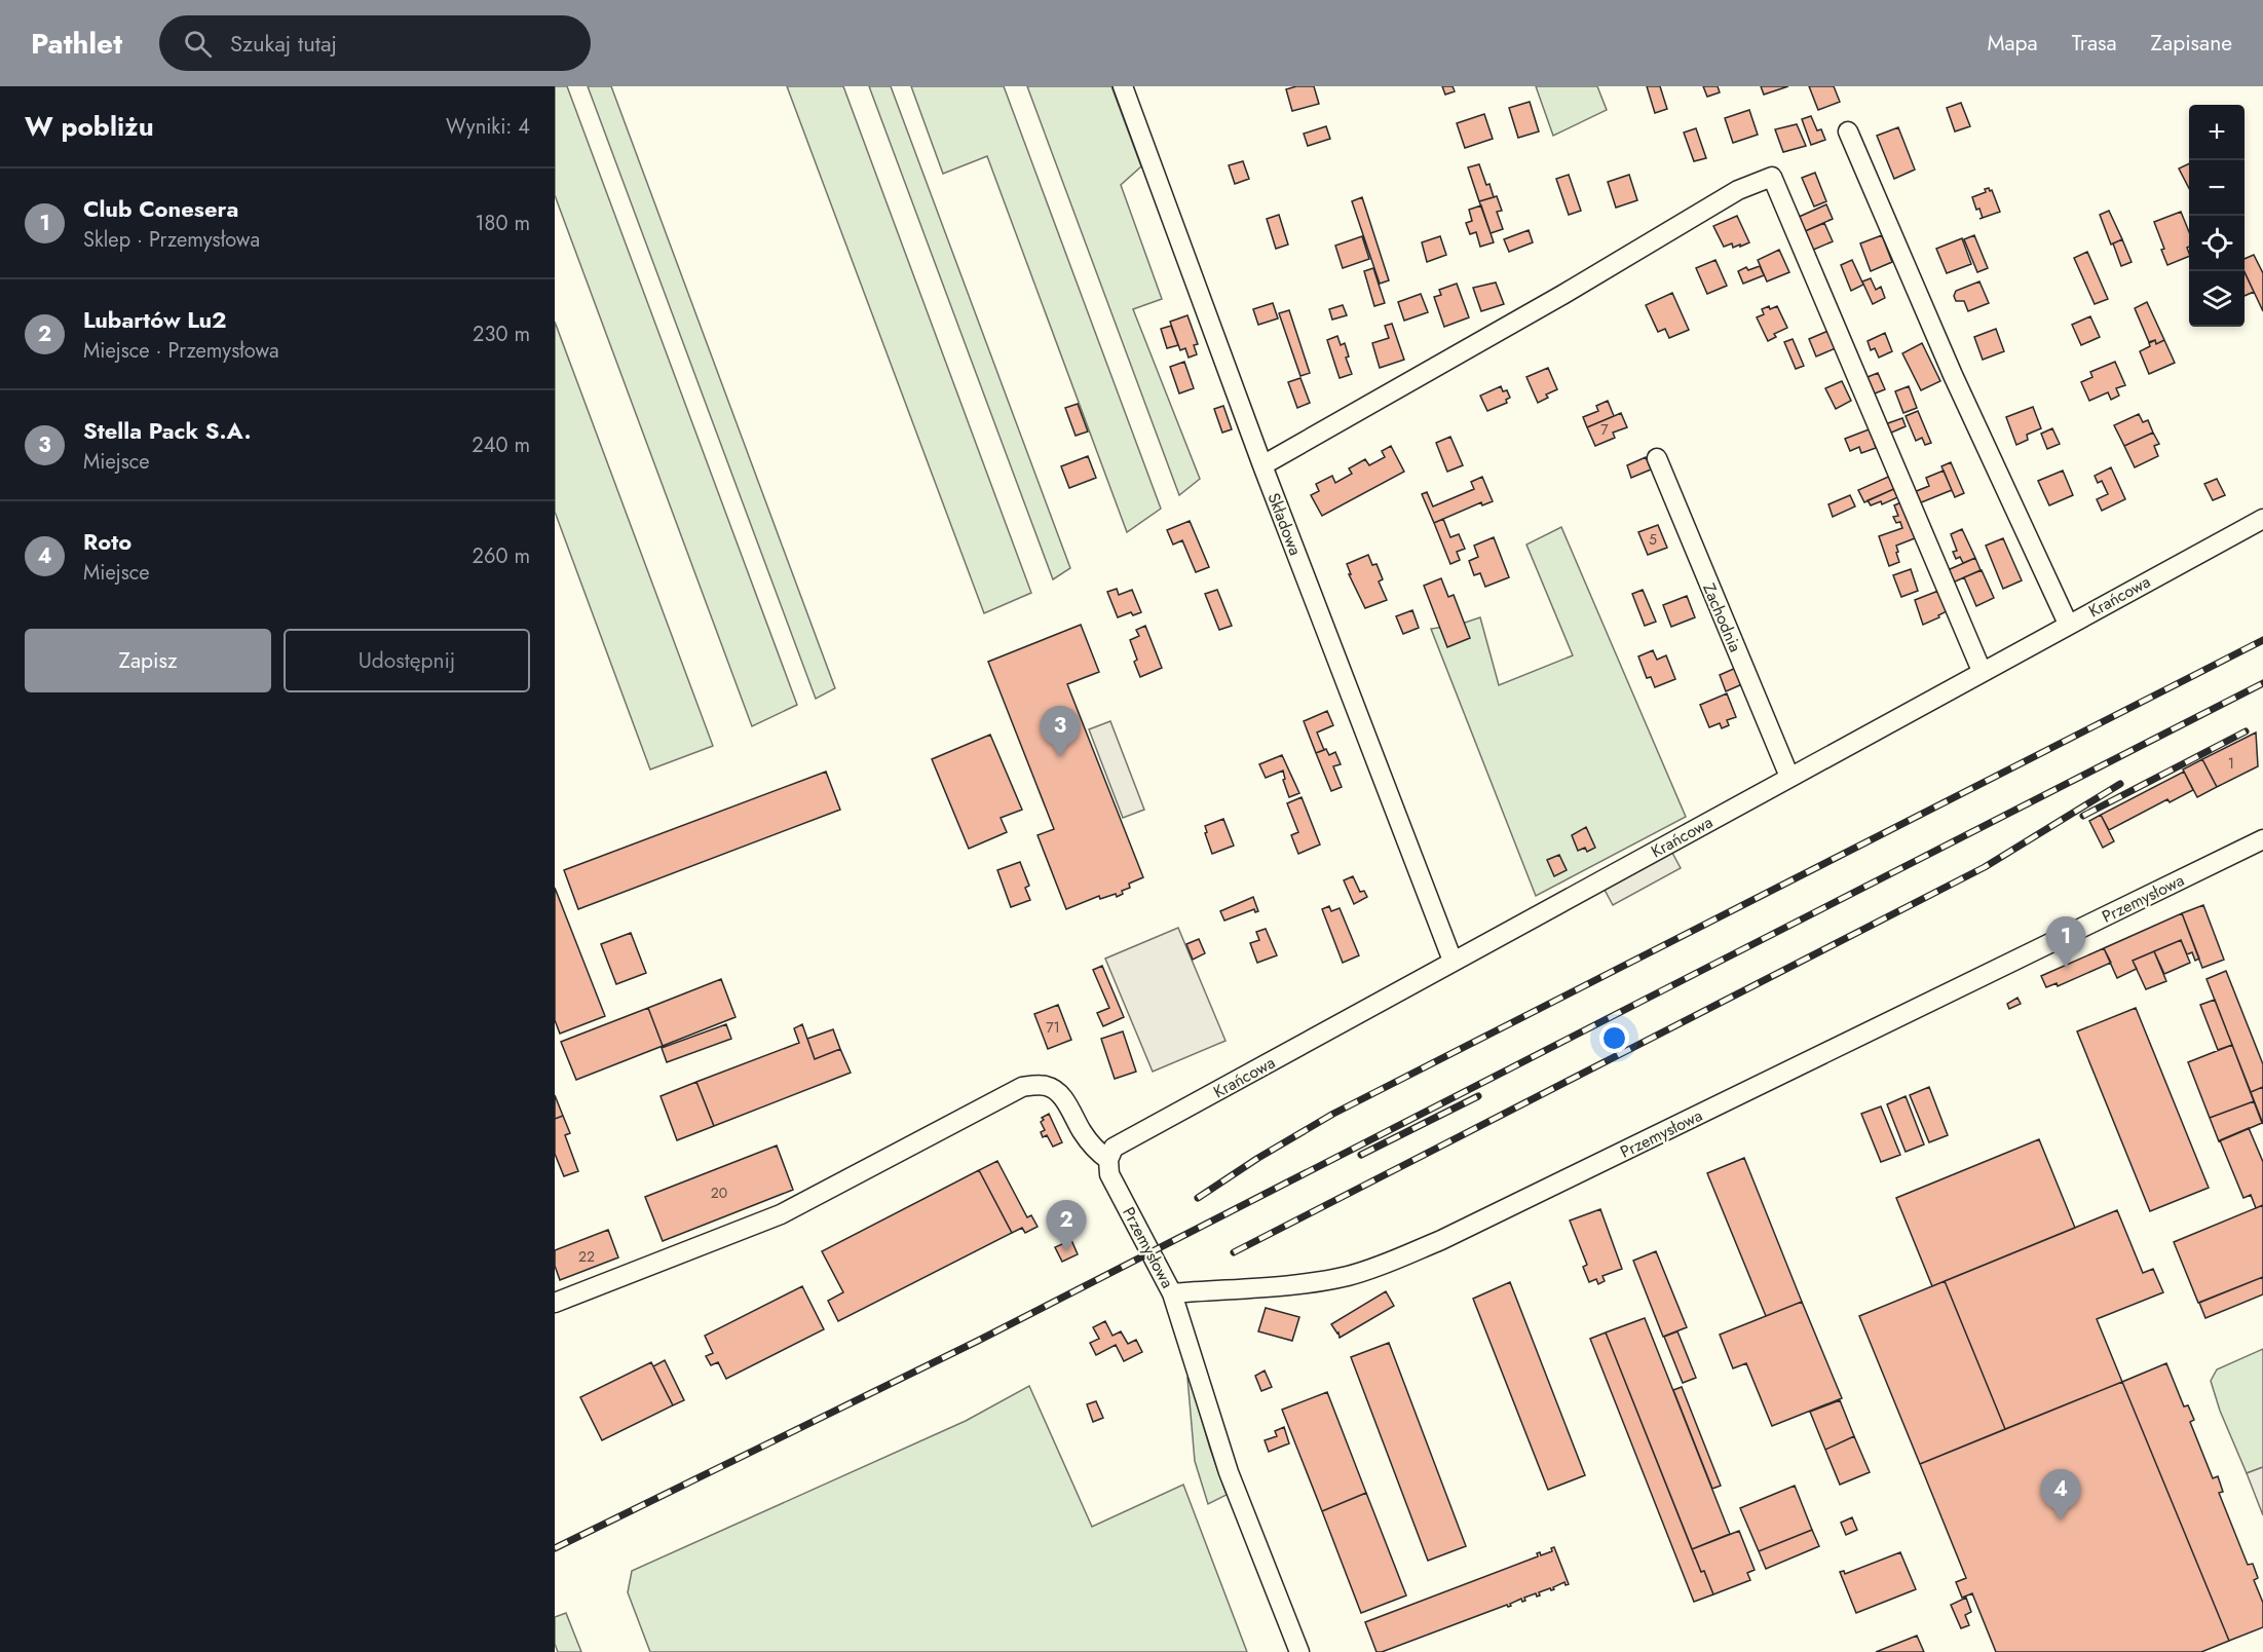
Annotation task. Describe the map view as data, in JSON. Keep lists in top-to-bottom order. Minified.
{"streets":{"street":["Składowa","Krańcowa","Zachodnia","Przemysłowa"]},"crossings":[["Składowa","Krańcowa"],["Krańcowa","Zachodnia"],["Krańcowa","Przemysłowa"]],"house_numbers":["7","5","1","71","20","22"],"page":{"header":"Pathlet","search":"Szukaj tutaj","nav":["Mapa","Trasa","Zapisane"],"heading":["W pobliżu","Wyniki: 4"],"map_buttons":["+","−"],"list":[{"mark":"1","name":"Club Conesera","note":"Sklep · Przemysłowa","value":"180 m"},{"mark":"2","name":"Lubartów Lu2","note":"Miejsce · Przemysłowa","value":"230 m"},{"mark":"3","name":"Stella Pack S.A.","note":"Miejsce","value":"240 m"},{"mark":"4","name":"Roto","note":"Miejsce","value":"260 m"}],"buttons":["Zapisz","Udostępnij"],"pins":["3","1","2","4"]}}
